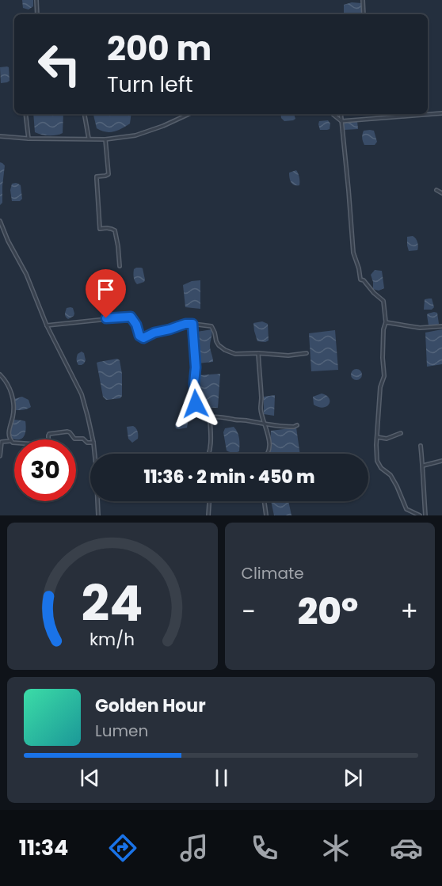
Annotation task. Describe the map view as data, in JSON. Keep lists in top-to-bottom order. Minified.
{"page":{"turn":["200 m","Turn left"],"limit":"30","trip":"11:36 · 2 min · 450 m","tile":"Climate","heat":["−","20°","+"],"song":["Golden Hour","Lumen"],"tabs":"11:34","gauge":["24","km/h"]}}
